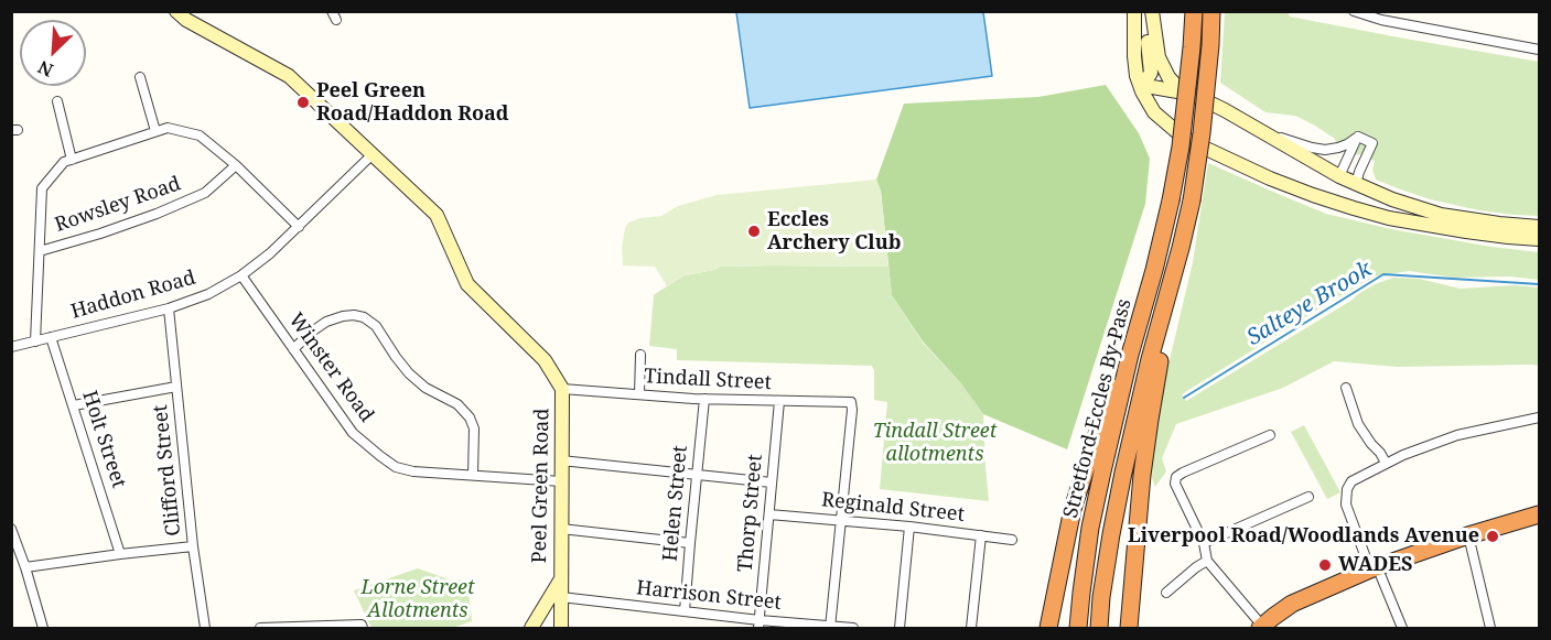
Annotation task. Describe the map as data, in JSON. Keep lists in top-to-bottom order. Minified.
{"streets":{"highway":["Stretford-Eccles By-Pass"],"street":["Rowsley Road","Haddon Road","Winster Road","Tindall Street","Holt Street","Clifford Street","Peel Green Road","Helen Street","Reginald Street","Thorp Street","Harrison Street"]},"crossings":[["Haddon Road","Winster Road"],["Haddon Road","Holt Street"],["Haddon Road","Clifford Street"],["Haddon Road","Peel Green Road"],["Winster Road","Peel Green Road"],["Tindall Street","Peel Green Road"],["Tindall Street","Helen Street"],["Tindall Street","Reginald Street"],["Tindall Street","Thorp Street"],["Peel Green Road","Harrison Street"],["Helen Street","Harrison Street"],["Reginald Street","Thorp Street"],["Thorp Street","Harrison Street"]],"water":["Salteye Brook"],"parks":["Tindall Street allotments","Lorne Street Allotments"],"places":["Peel Green Road/Haddon Road","Eccles Archery Club","Liverpool Road/Woodlands Avenue","WADES"],"north":"bottom left"}
